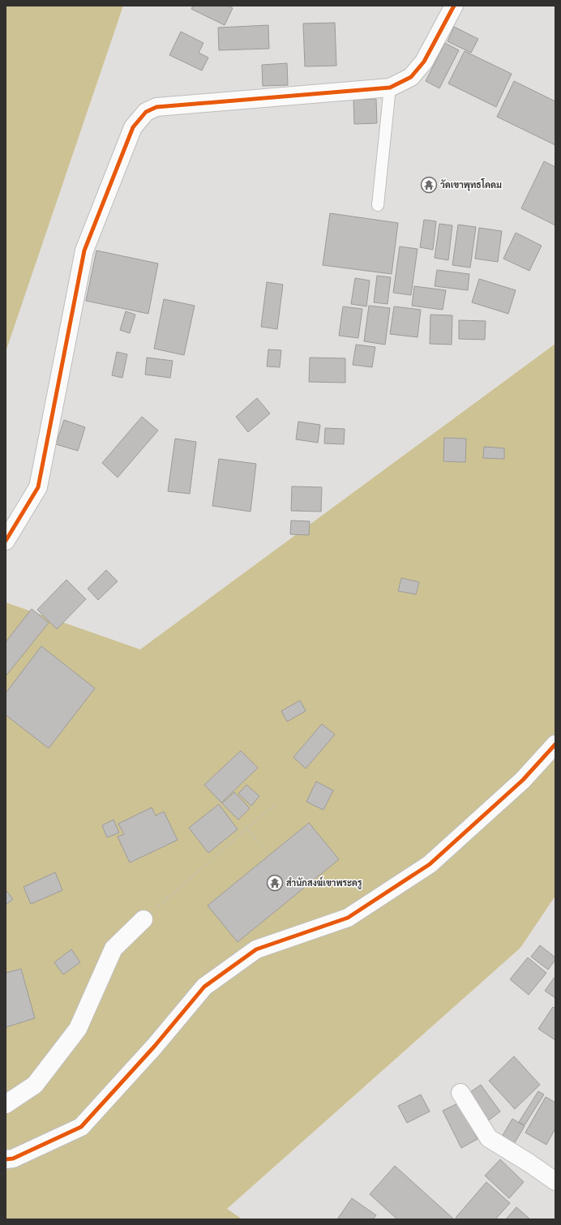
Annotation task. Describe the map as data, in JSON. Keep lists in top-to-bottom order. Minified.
{"places":{"temple":["วัดเขาพุทธโคดม","สำนักสงฆ์เขาพระครู"]}}
